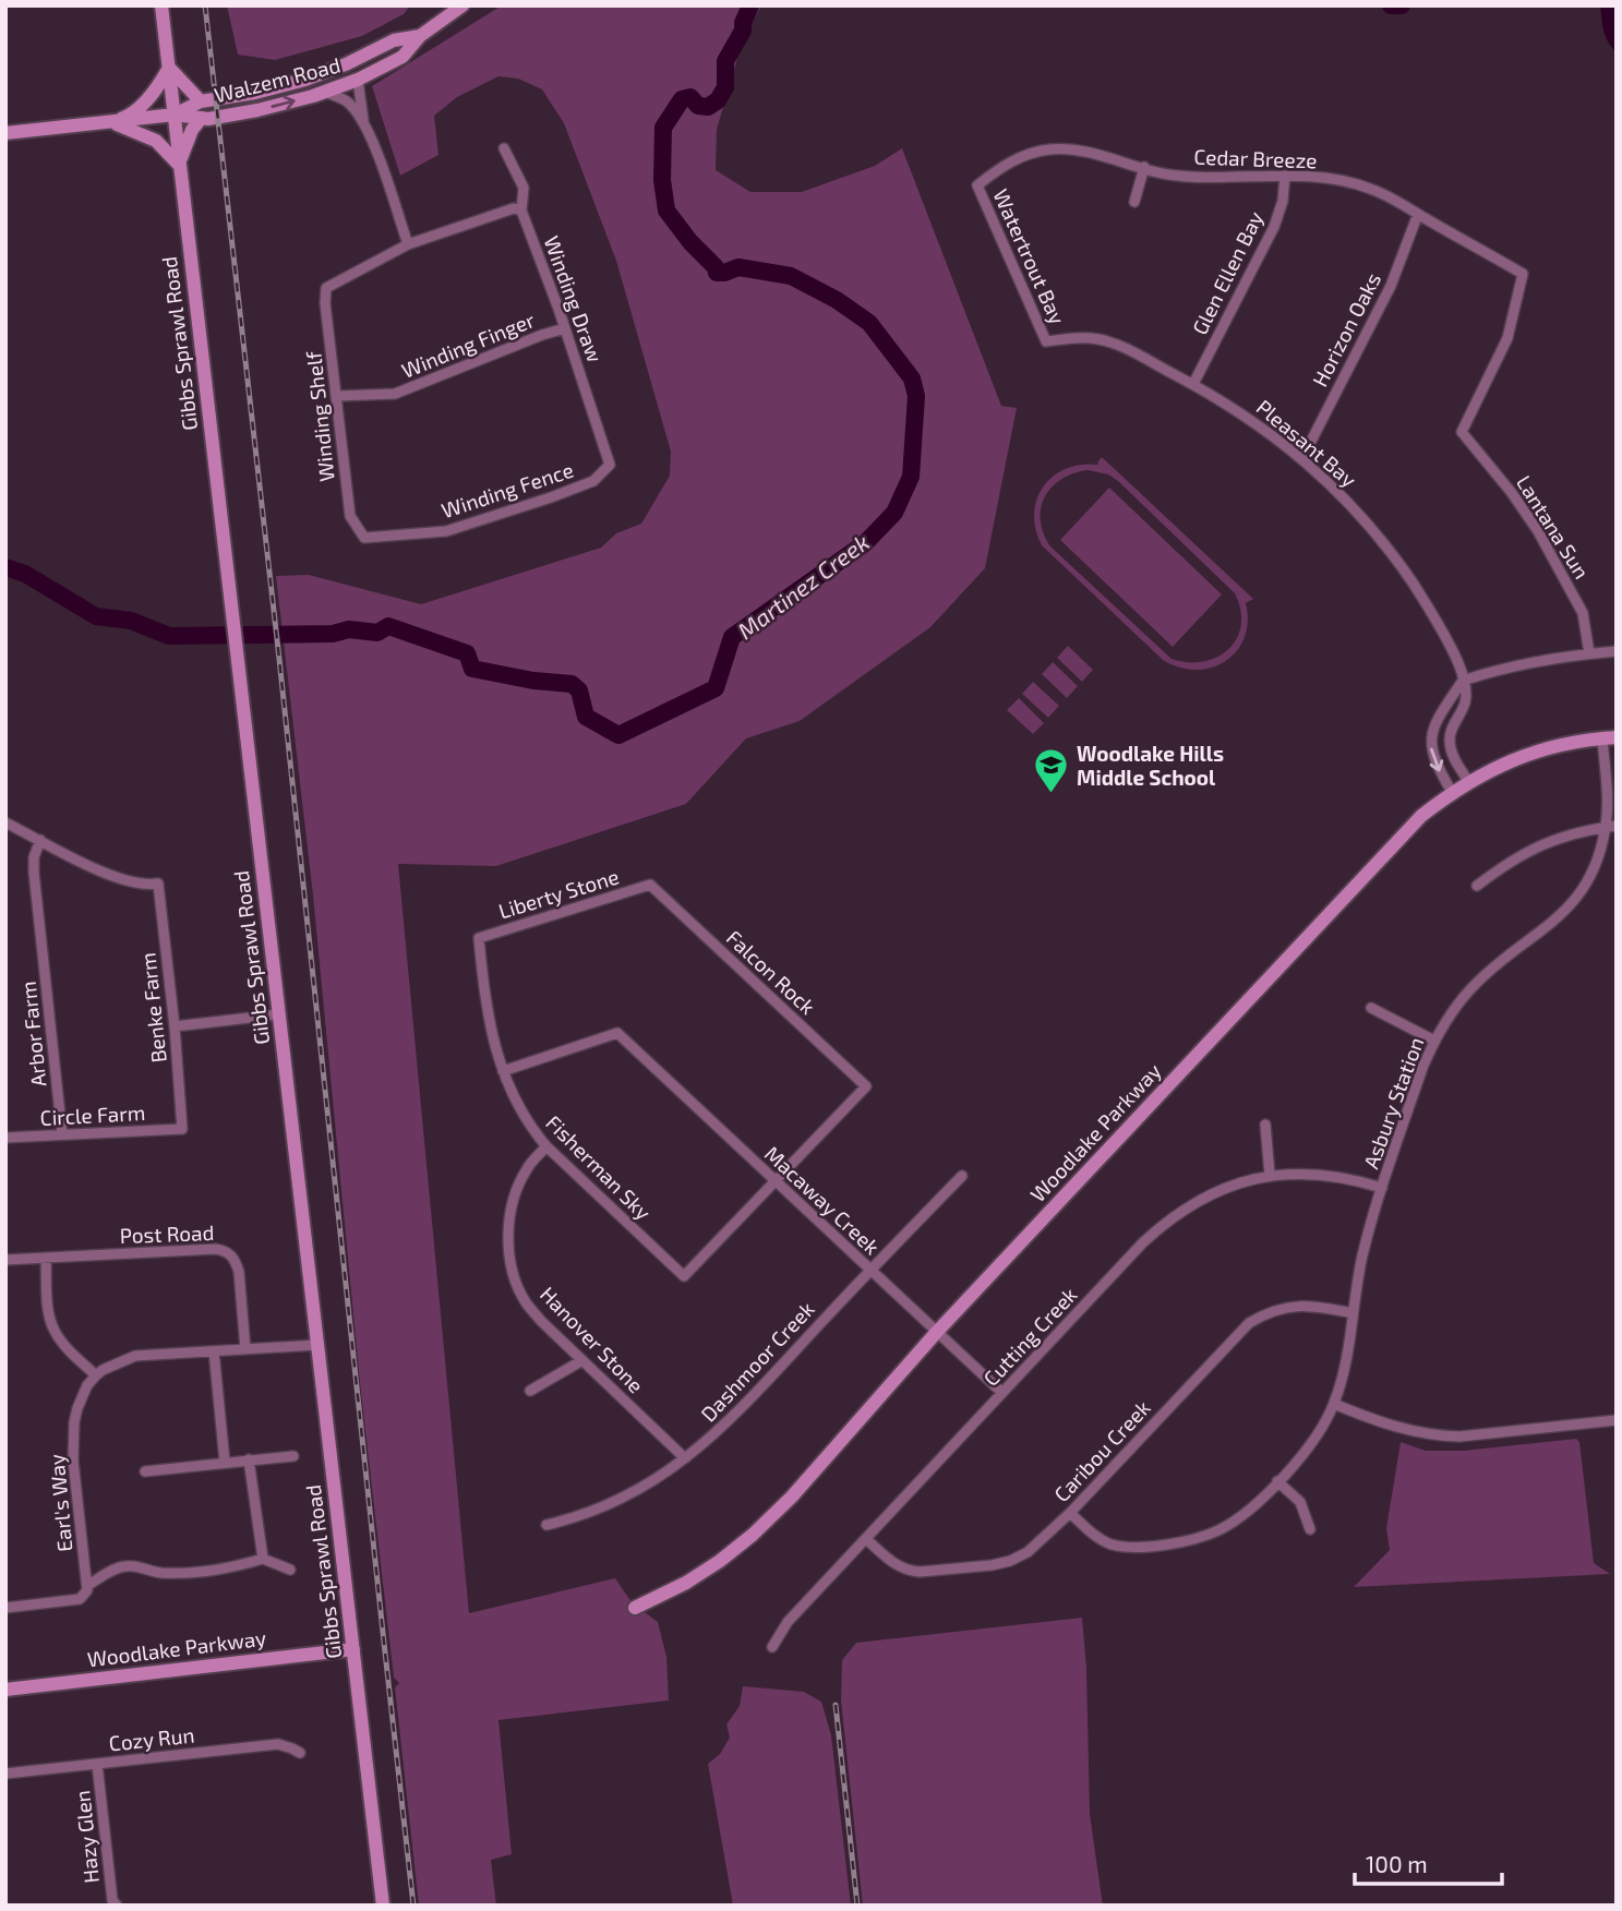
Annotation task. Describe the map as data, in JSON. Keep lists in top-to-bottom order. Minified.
{"streets":{"main road":["Walzem Road","Gibbs Sprawl Road","Woodlake Parkway"],"street":["Cedar Breeze","Watertrout Bay","Glen Ellen Bay","Winding Draw","Horizon Oaks","Winding Finger","Winding Shelf","Pleasant Bay","Winding Fence","Lantana Sun","Liberty Stone","Falcon Rock","Benke Farm","Arbor Farm","Asbury Station","Circle Farm","Fisherman Sky","Macaway Creek","Post Road","Cutting Creek","Hanover Stone","Dashmoor Creek","Caribou Creek","Earl's Way","Cozy Run","Hazy Glen"]},"crossings":[["Walzem Road","Gibbs Sprawl Road"],["Cedar Breeze","Watertrout Bay"],["Cedar Breeze","Glen Ellen Bay"],["Cedar Breeze","Horizon Oaks"],["Cedar Breeze","Lantana Sun"],["Watertrout Bay","Pleasant Bay"],["Glen Ellen Bay","Pleasant Bay"],["Winding Draw","Winding Finger"],["Winding Draw","Winding Fence"],["Horizon Oaks","Pleasant Bay"],["Gibbs Sprawl Road","Woodlake Parkway"],["Winding Finger","Winding Shelf"],["Winding Shelf","Winding Fence"],["Liberty Stone","Falcon Rock"],["Liberty Stone","Fisherman Sky"],["Falcon Rock","Fisherman Sky"],["Falcon Rock","Macaway Creek"],["Benke Farm","Arbor Farm"],["Benke Farm","Circle Farm"],["Arbor Farm","Circle Farm"],["Asbury Station","Woodlake Parkway"],["Asbury Station","Cutting Creek"],["Asbury Station","Caribou Creek"],["Woodlake Parkway","Macaway Creek"],["Fisherman Sky","Macaway Creek"],["Fisherman Sky","Hanover Stone"],["Macaway Creek","Cutting Creek"],["Macaway Creek","Dashmoor Creek"],["Cutting Creek","Caribou Creek"],["Hanover Stone","Dashmoor Creek"],["Cozy Run","Hazy Glen"]],"water":["Martinez Creek"],"places":{"school or university":["Woodlake Hills Middle School"]},"scale_bar":"100 m"}
